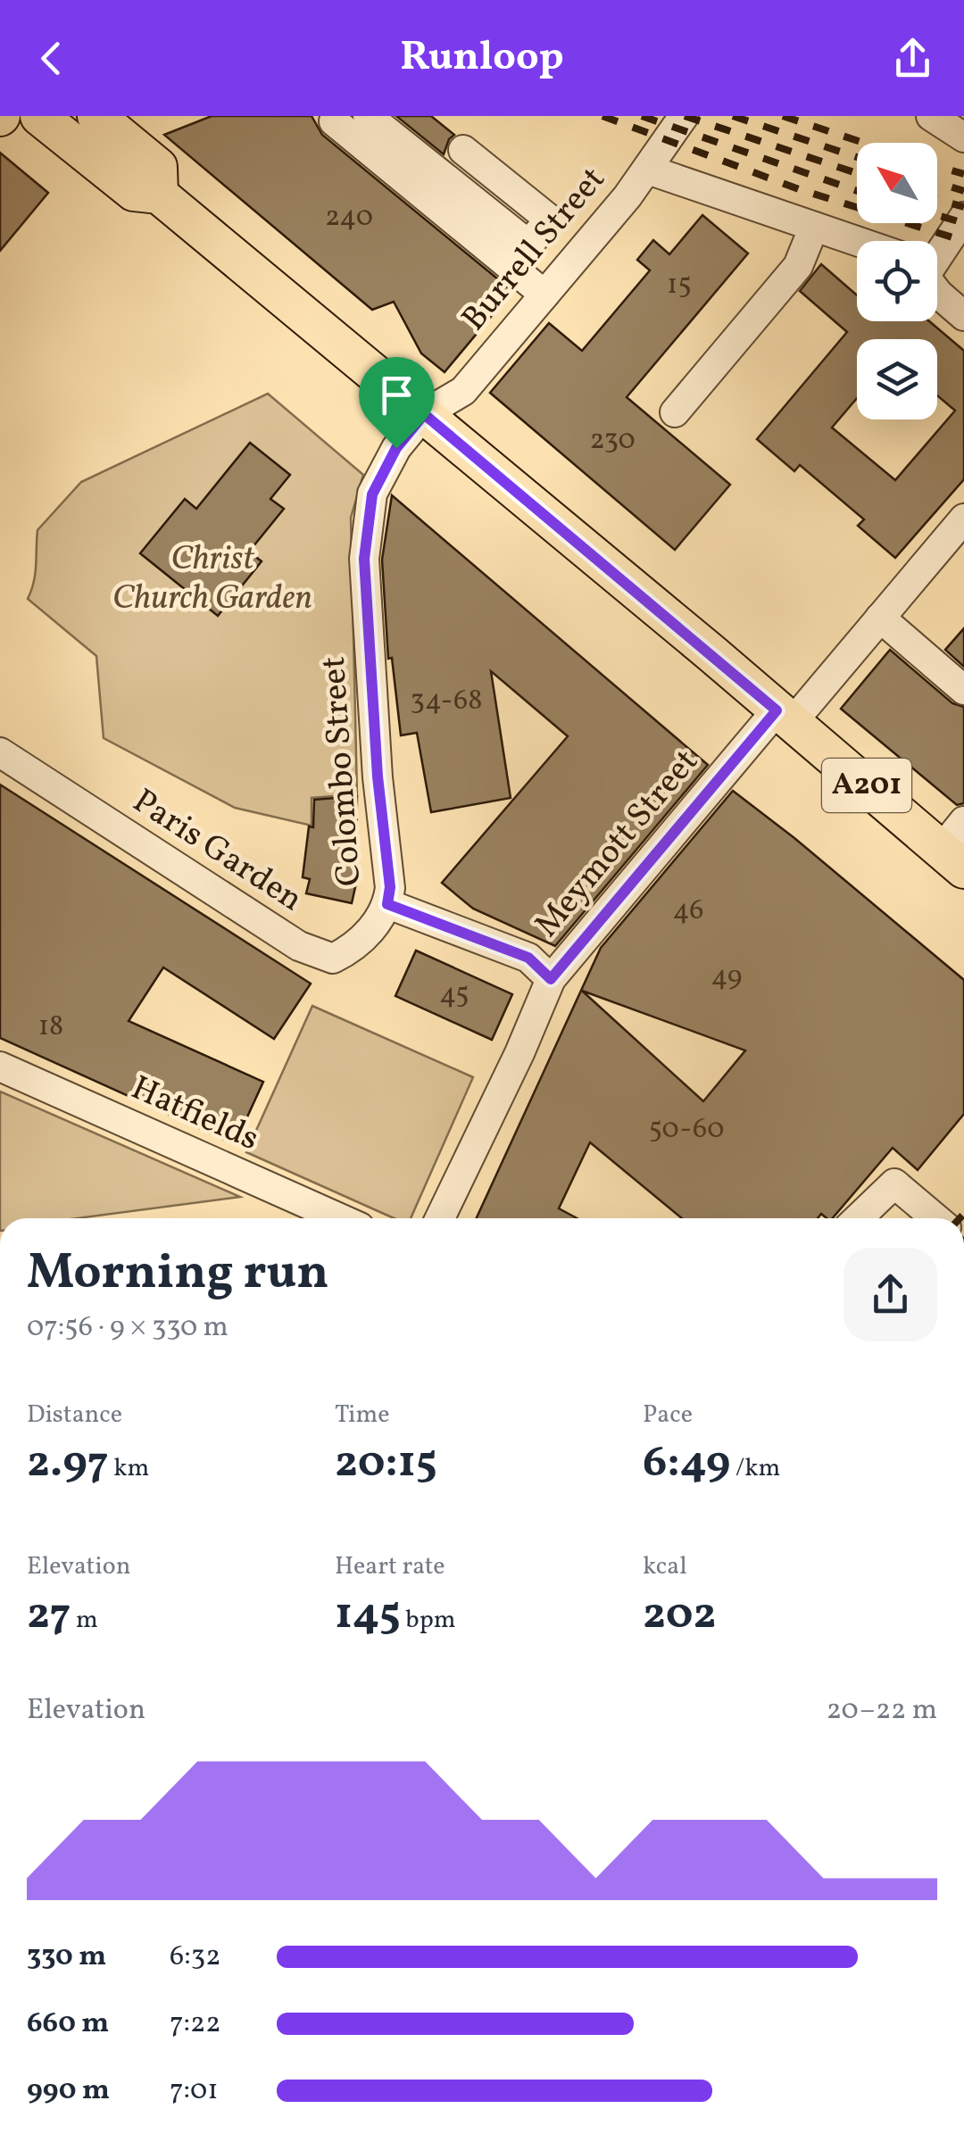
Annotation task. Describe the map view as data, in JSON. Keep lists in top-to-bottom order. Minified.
{"streets":{"main road":["A201"],"street":["Burrell Street","Colombo Street","Meymott Street","Paris Garden","Hatfields"]},"crossings":[["Burrell Street","Colombo Street"],["Burrell Street","A201"],["Colombo Street","A201"],["Colombo Street","Meymott Street"],["Colombo Street","Paris Garden"],["A201","Meymott Street"]],"parks":["Christ Church Garden"],"house_numbers":["240","15","230","34-68","46","49","45","18","50-60"],"north":"top left","page":{"header":"Runloop","heading":["Morning run","07:56 · 9 × 330 m"],"stats":[["Distance","2.97 km"],["Time","20:15"],["Pace","6:49 /km"],["Elevation","27 m"],["Heart rate","145 bpm"],["kcal","202"]],"chart":["Elevation","20–22 m"],"list":[{"name":"330 m","note":"6:32"},{"name":"660 m","note":"7:22"},{"name":"990 m","note":"7:01"}]}}
